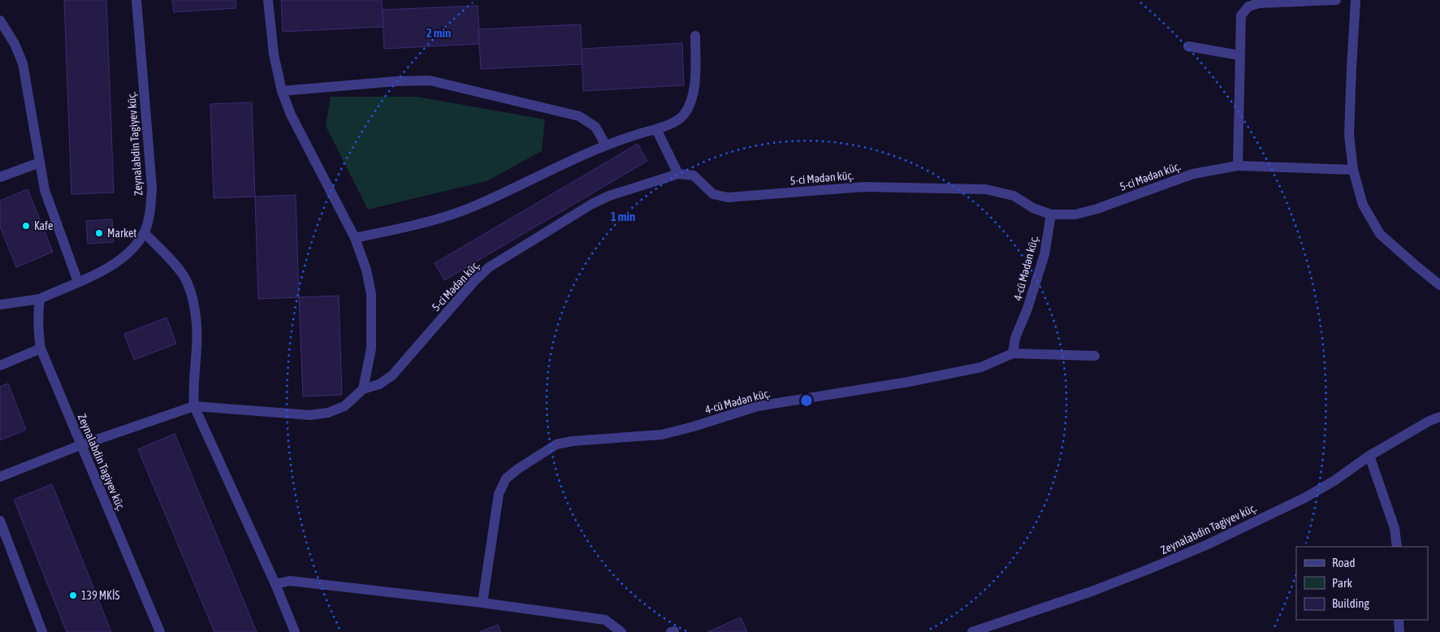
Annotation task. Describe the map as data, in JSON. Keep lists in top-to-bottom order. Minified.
{"streets":{"street":["Zeynalabdin Tagiyev küç.","5-ci Mədən küç.","4-cü Mədən küç."]},"crossings":[["5-ci Mədən küç.","4-cü Mədən küç."]],"places":["Kafe","Market","139 MKİS"],"legend":["Road","Park","Building"],"rings":["2 min","1 min"]}
